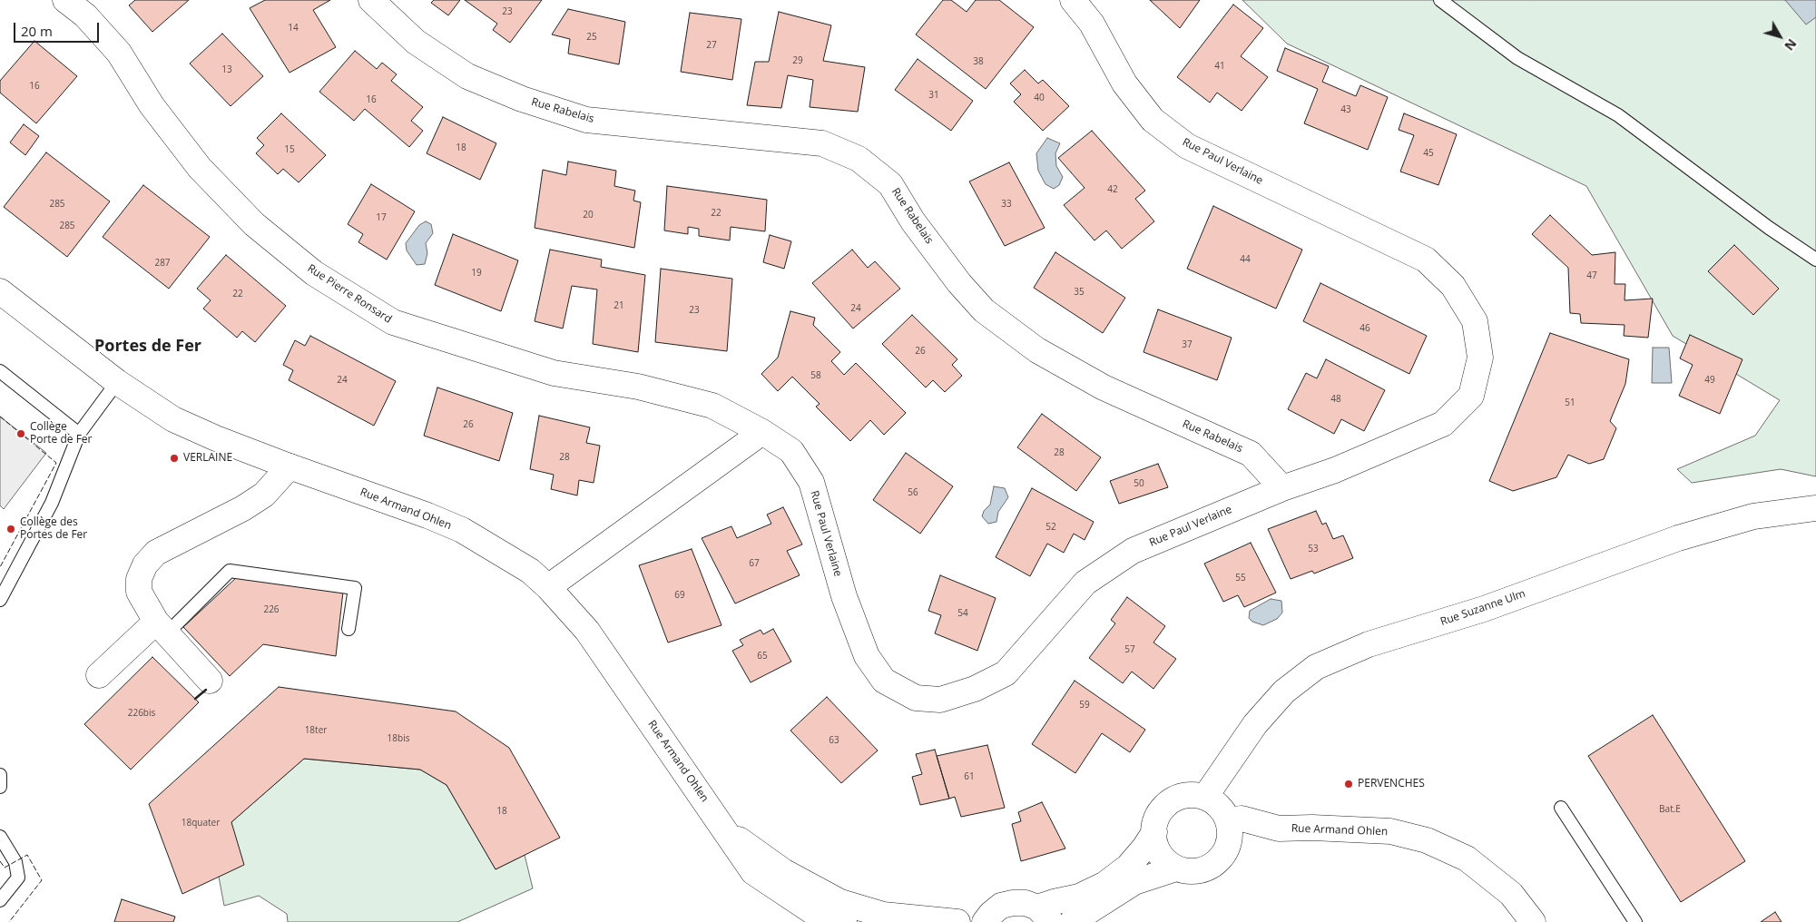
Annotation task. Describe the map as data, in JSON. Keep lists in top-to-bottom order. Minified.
{"streets":{"street":["Rue Rabelais","Rue Paul Verlaine","Rue Pierre Ronsard","Rue Armand Ohlen","Rue Suzanne Ulm"]},"crossings":[["Rue Rabelais","Rue Paul Verlaine"],["Rue Paul Verlaine","Rue Pierre Ronsard"],["Rue Armand Ohlen","Rue Suzanne Ulm"]],"districts":["Portes de Fer"],"places":["Collège Porte de Fer","VERLAINE","Collège des Portes de Fer","PERVENCHES"],"house_numbers":["23","14","25","27","29","38","41","13","16","31","40","16","43","18","15","45","42","285","33","22","20","17","285","44","287","19","47","35","22","21","24","23","46","37","26","58","24","49","48","51","26","28","28","50","56","52","53","67","55","69","226","54","57","65","59","226bis","18ter","18bis","63","61","Bat.E","18","18quater"],"scale_bar":"20 m","north":"bottom right"}
